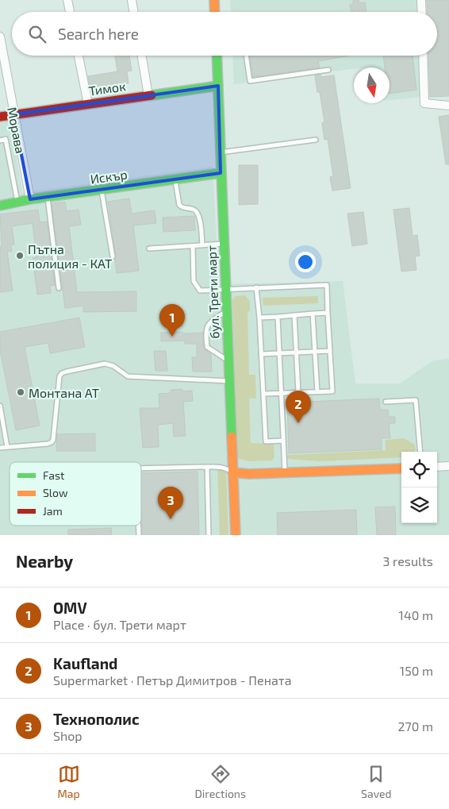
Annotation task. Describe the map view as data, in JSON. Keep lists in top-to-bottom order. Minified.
{"streets":{"street":["Тимок","Морава","Искър","бул. Трети март"]},"crossings":[["Тимок","Морава"],["Тимок","бул. Трети март"],["Морава","Искър"],["Искър","бул. Трети март"]],"places":["Пътна полиция - КАТ","Монтана АТ"],"legend":["Fast","Slow","Jam"],"north":"bottom","page":{"search":"Search here","pins":["1","2","3"],"heading":["Nearby","3 results"],"list":[{"mark":"1","name":"OMV","note":"Place · бул. Трети март","value":"140 m"},{"mark":"2","name":"Kaufland","note":"Supermarket · Петър Димитров - Пената","value":"150 m"},{"mark":"3","name":"Технополис","note":"Shop","value":"270 m"}],"nav":["Map","Directions","Saved"]}}
